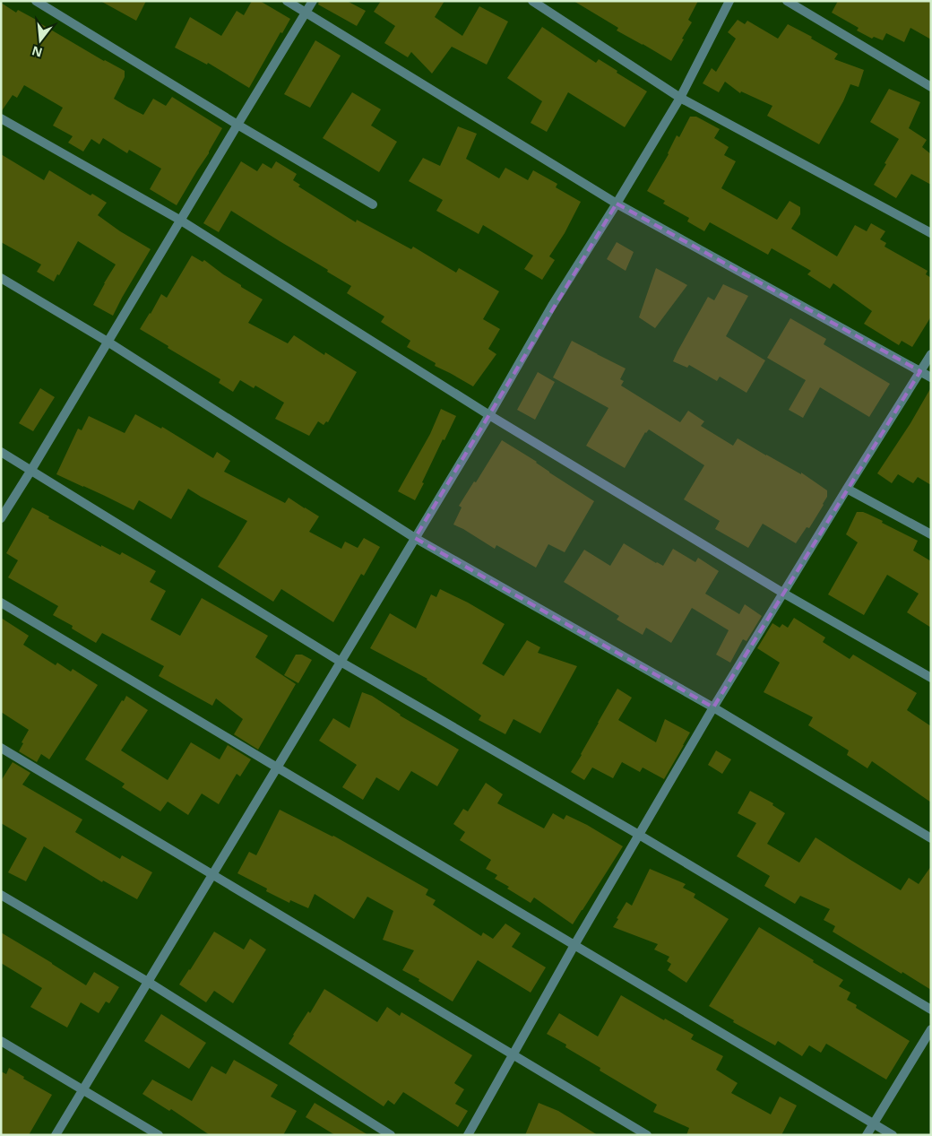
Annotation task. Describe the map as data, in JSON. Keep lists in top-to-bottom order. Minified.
{"north":"bottom"}
